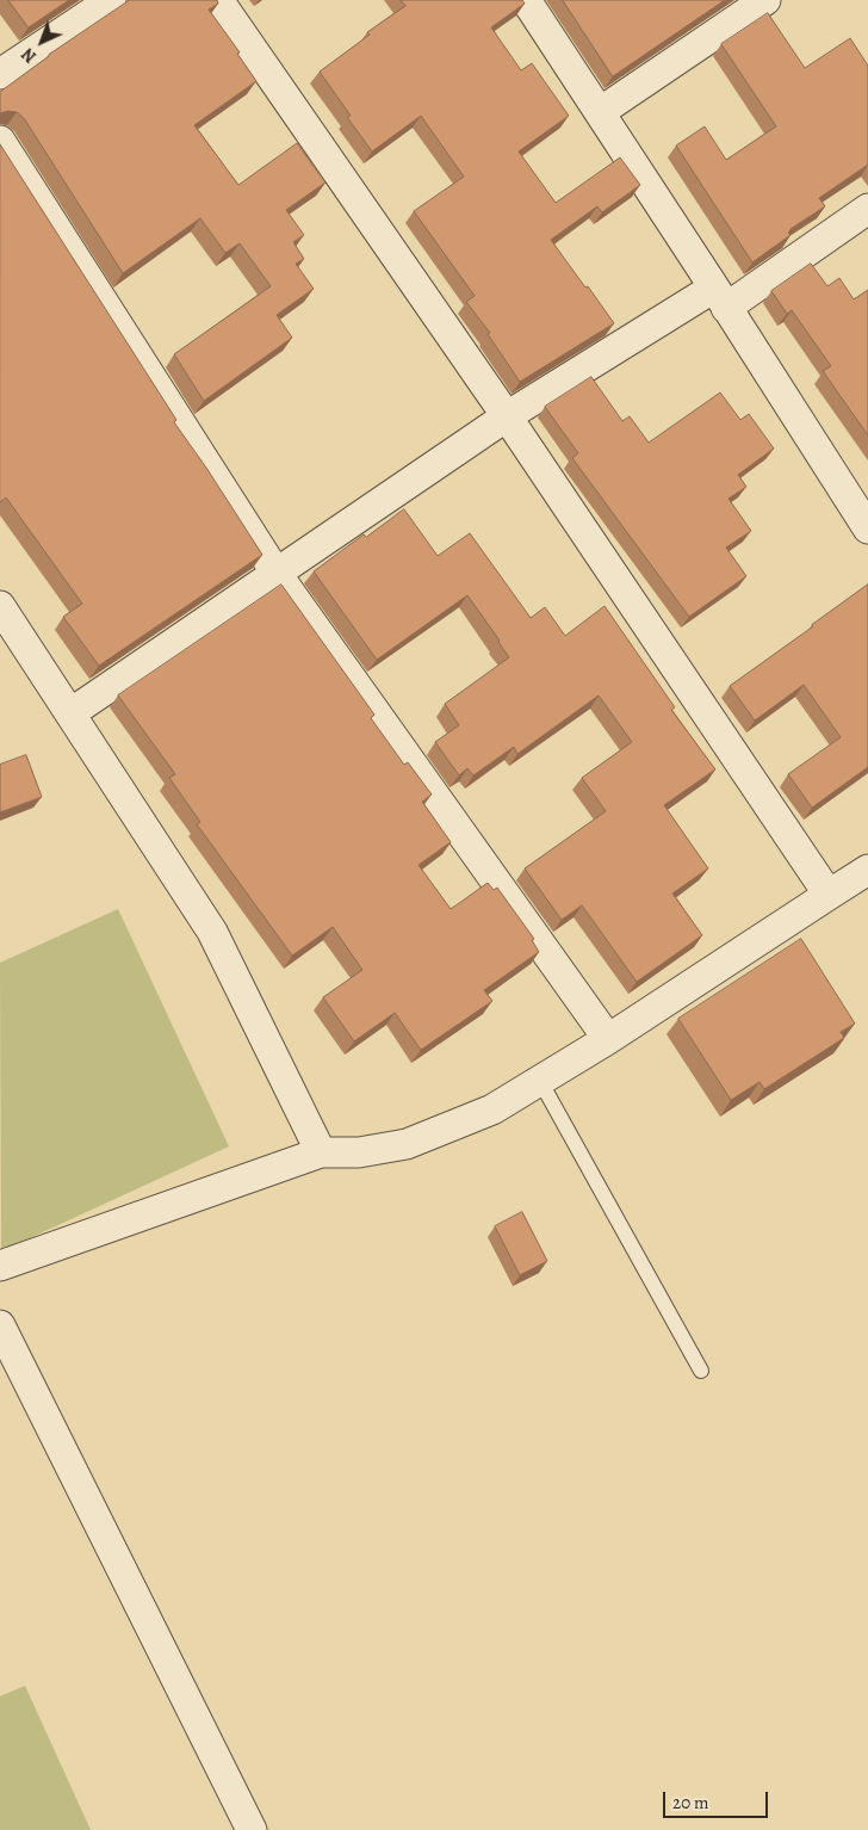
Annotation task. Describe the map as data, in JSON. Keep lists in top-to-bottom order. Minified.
{"scale_bar":"20 m","north":"bottom left"}
